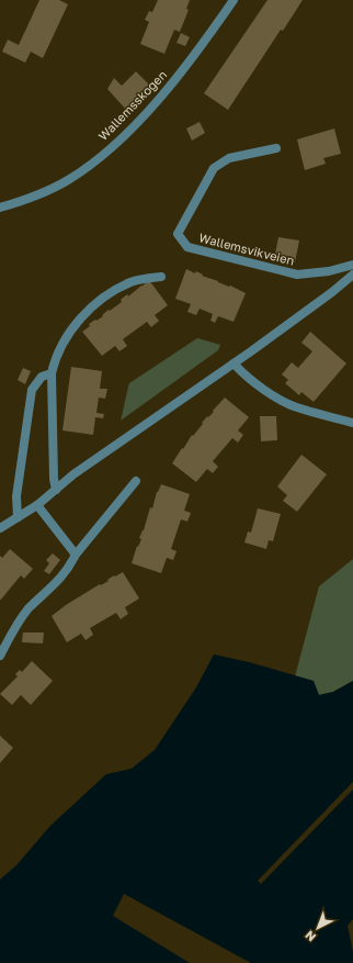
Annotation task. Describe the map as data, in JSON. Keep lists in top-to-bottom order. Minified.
{"streets":{"street":["Wallemsskogen","Wallemsvikveien"]},"north":"bottom left"}
